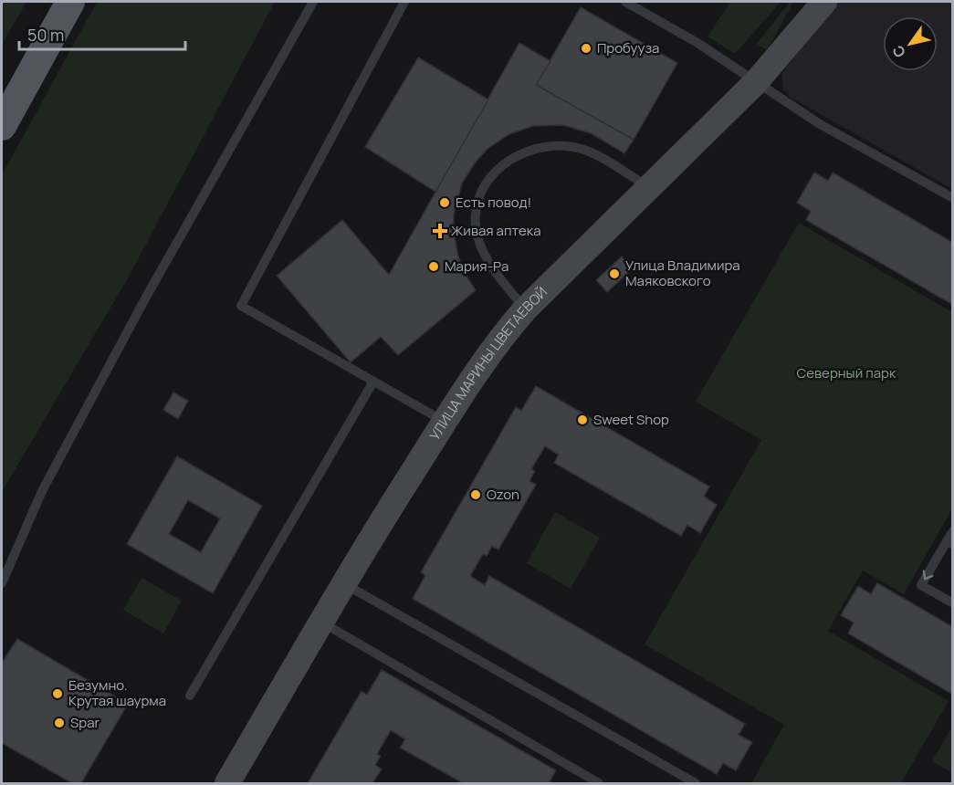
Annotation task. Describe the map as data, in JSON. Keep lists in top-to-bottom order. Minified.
{"streets":{"street":["УЛИЦА МАРИНЫ ЦВЕТАЕВОЙ"]},"parks":["Северный парк"],"places":{"other":["Пробууза","Есть повод!","Мария-Ра","Улица Владимира Маяковского","Sweet Shop","Ozon","Безумно. Крутая шаурма","Spar"],"health":["Живая аптека"]},"scale_bar":"50 m","north":"bottom left"}
